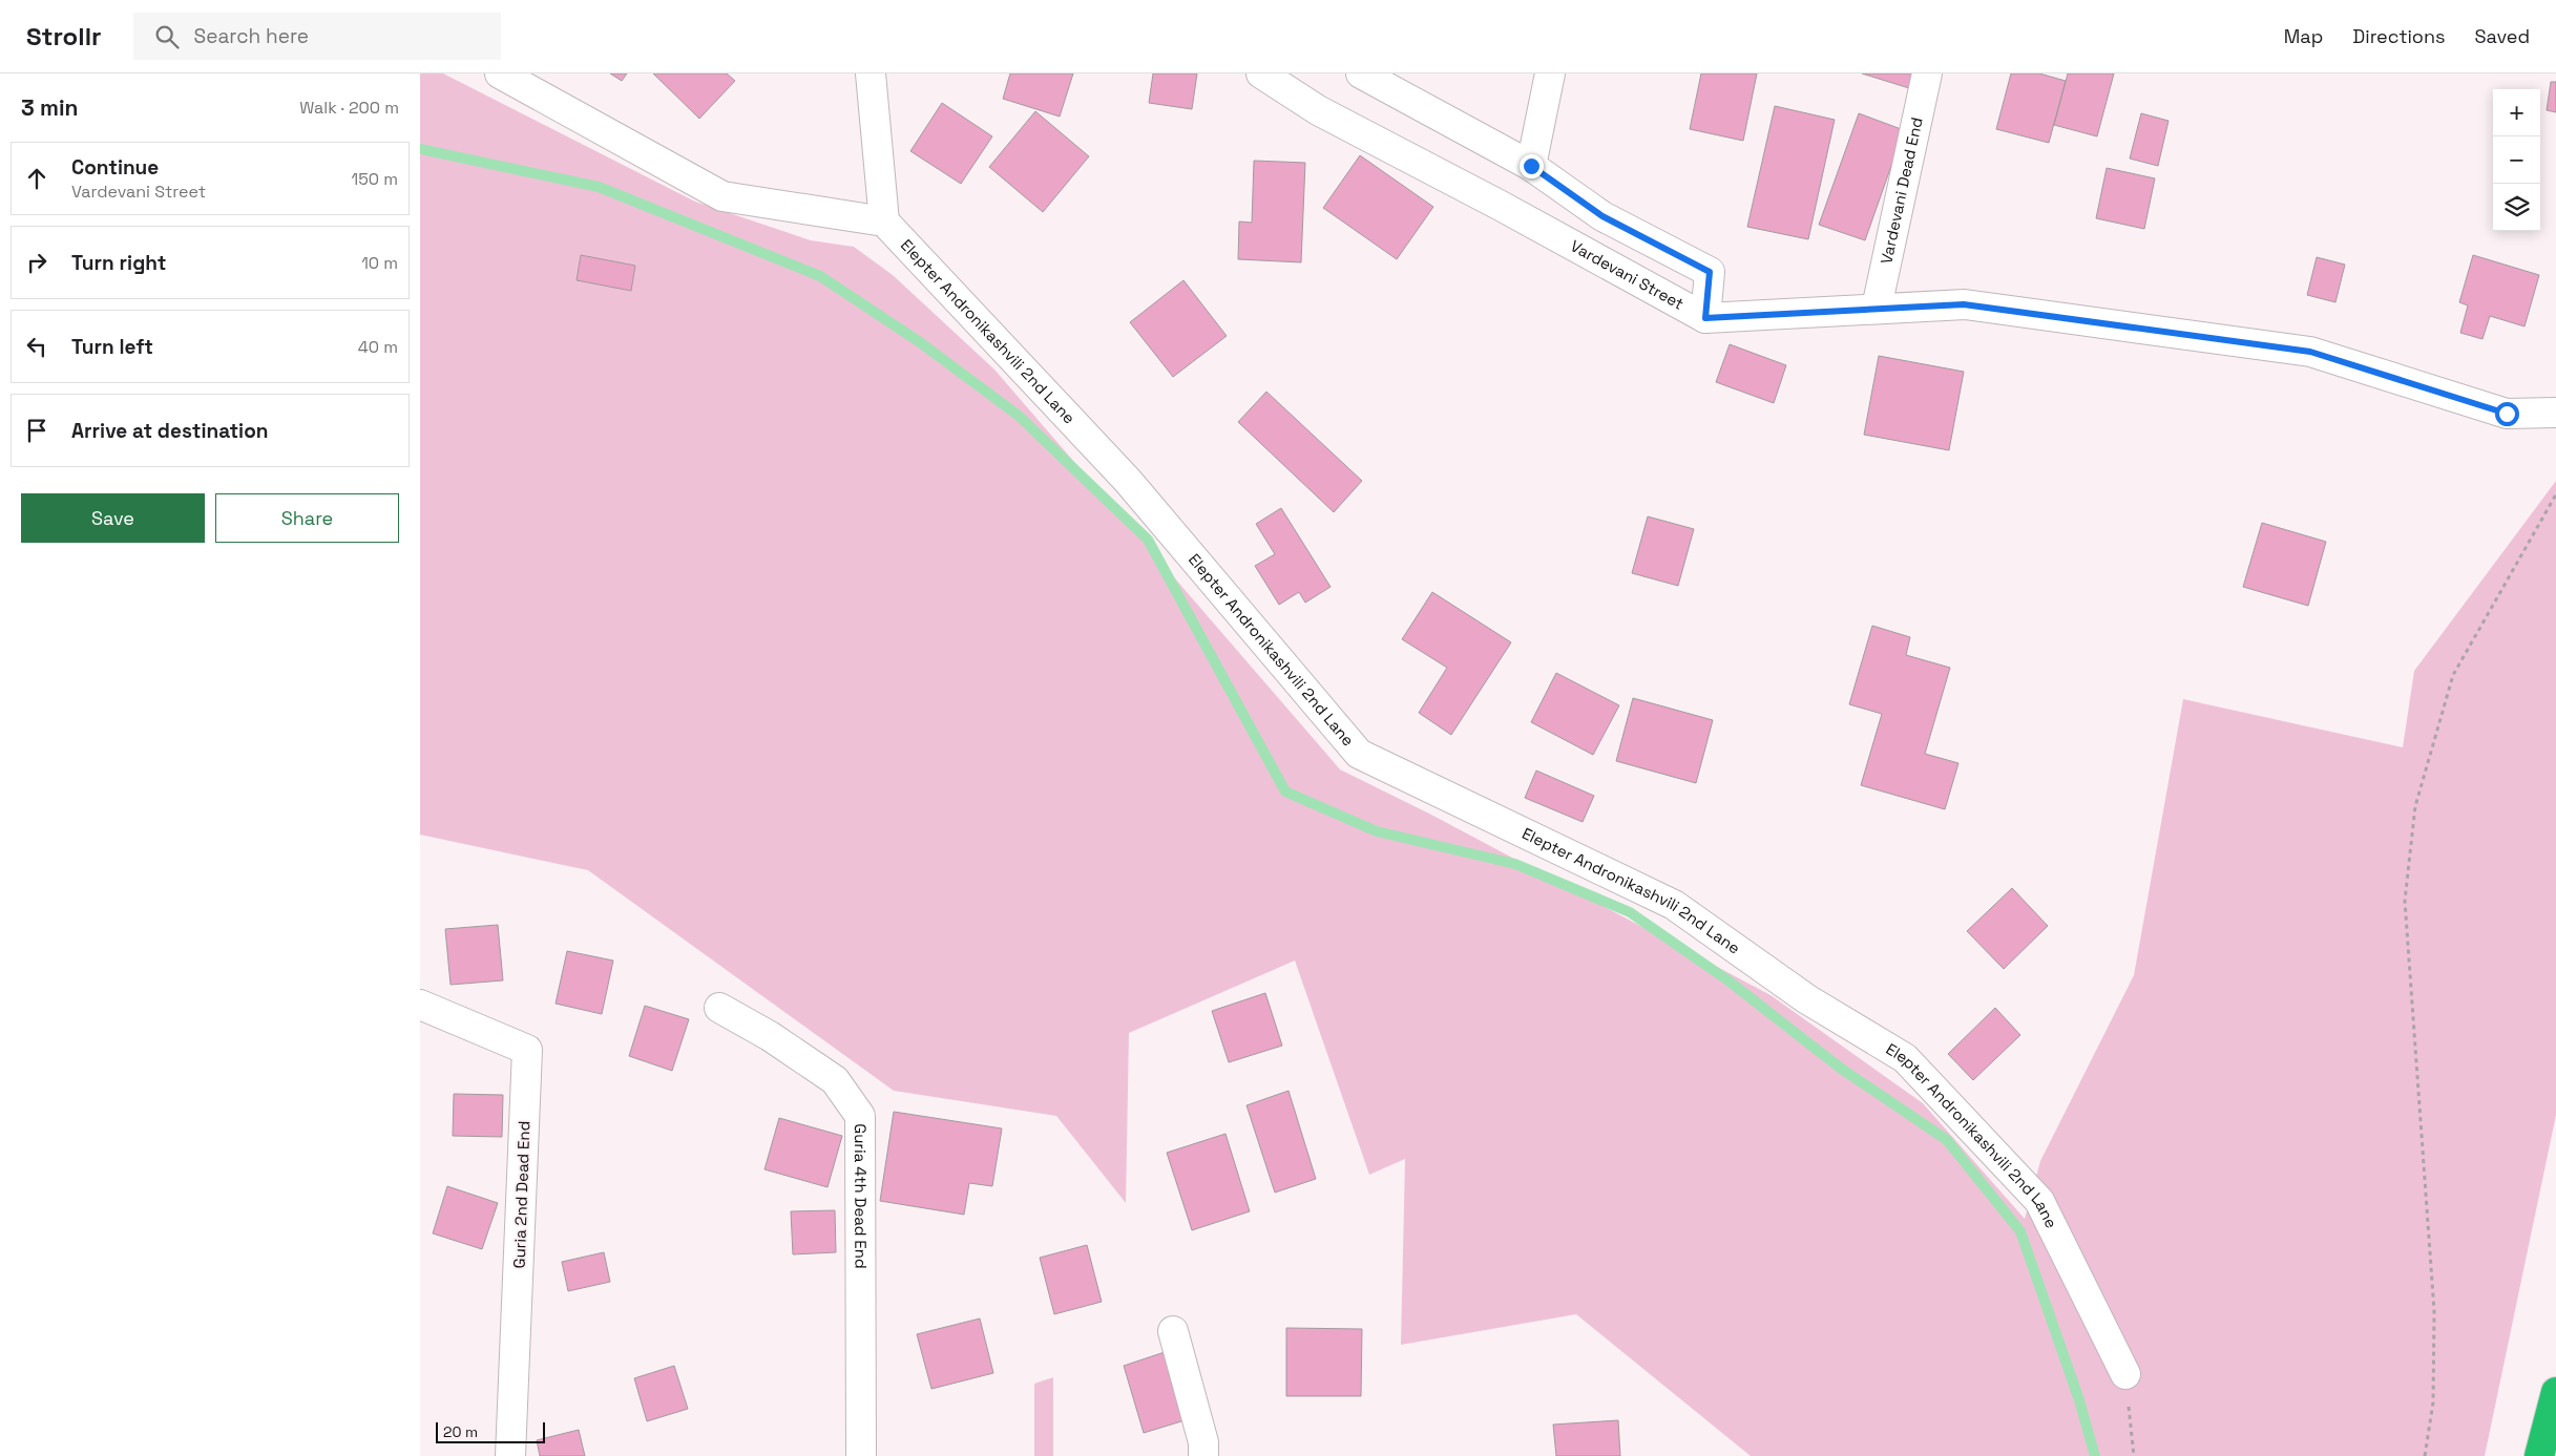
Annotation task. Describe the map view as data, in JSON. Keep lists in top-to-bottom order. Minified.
{"streets":{"street":["Vardevani Dead End","Vardevani Street","Elepter Andronikashvili 2nd Lane","Guria 2nd Dead End","Guria 4th Dead End"]},"scale_bar":"20 m","page":{"header":"Strollr","search":"Search here","nav":["Map","Directions","Saved"],"heading":["3 min","Walk · 200 m"],"map_buttons":["+","−"],"list":[["Continue","Vardevani Street","150 m"],["Turn right","10 m"],["Turn left","40 m"],"Arrive at destination"],"buttons":["Save","Share"],"scale":"20 m"}}
